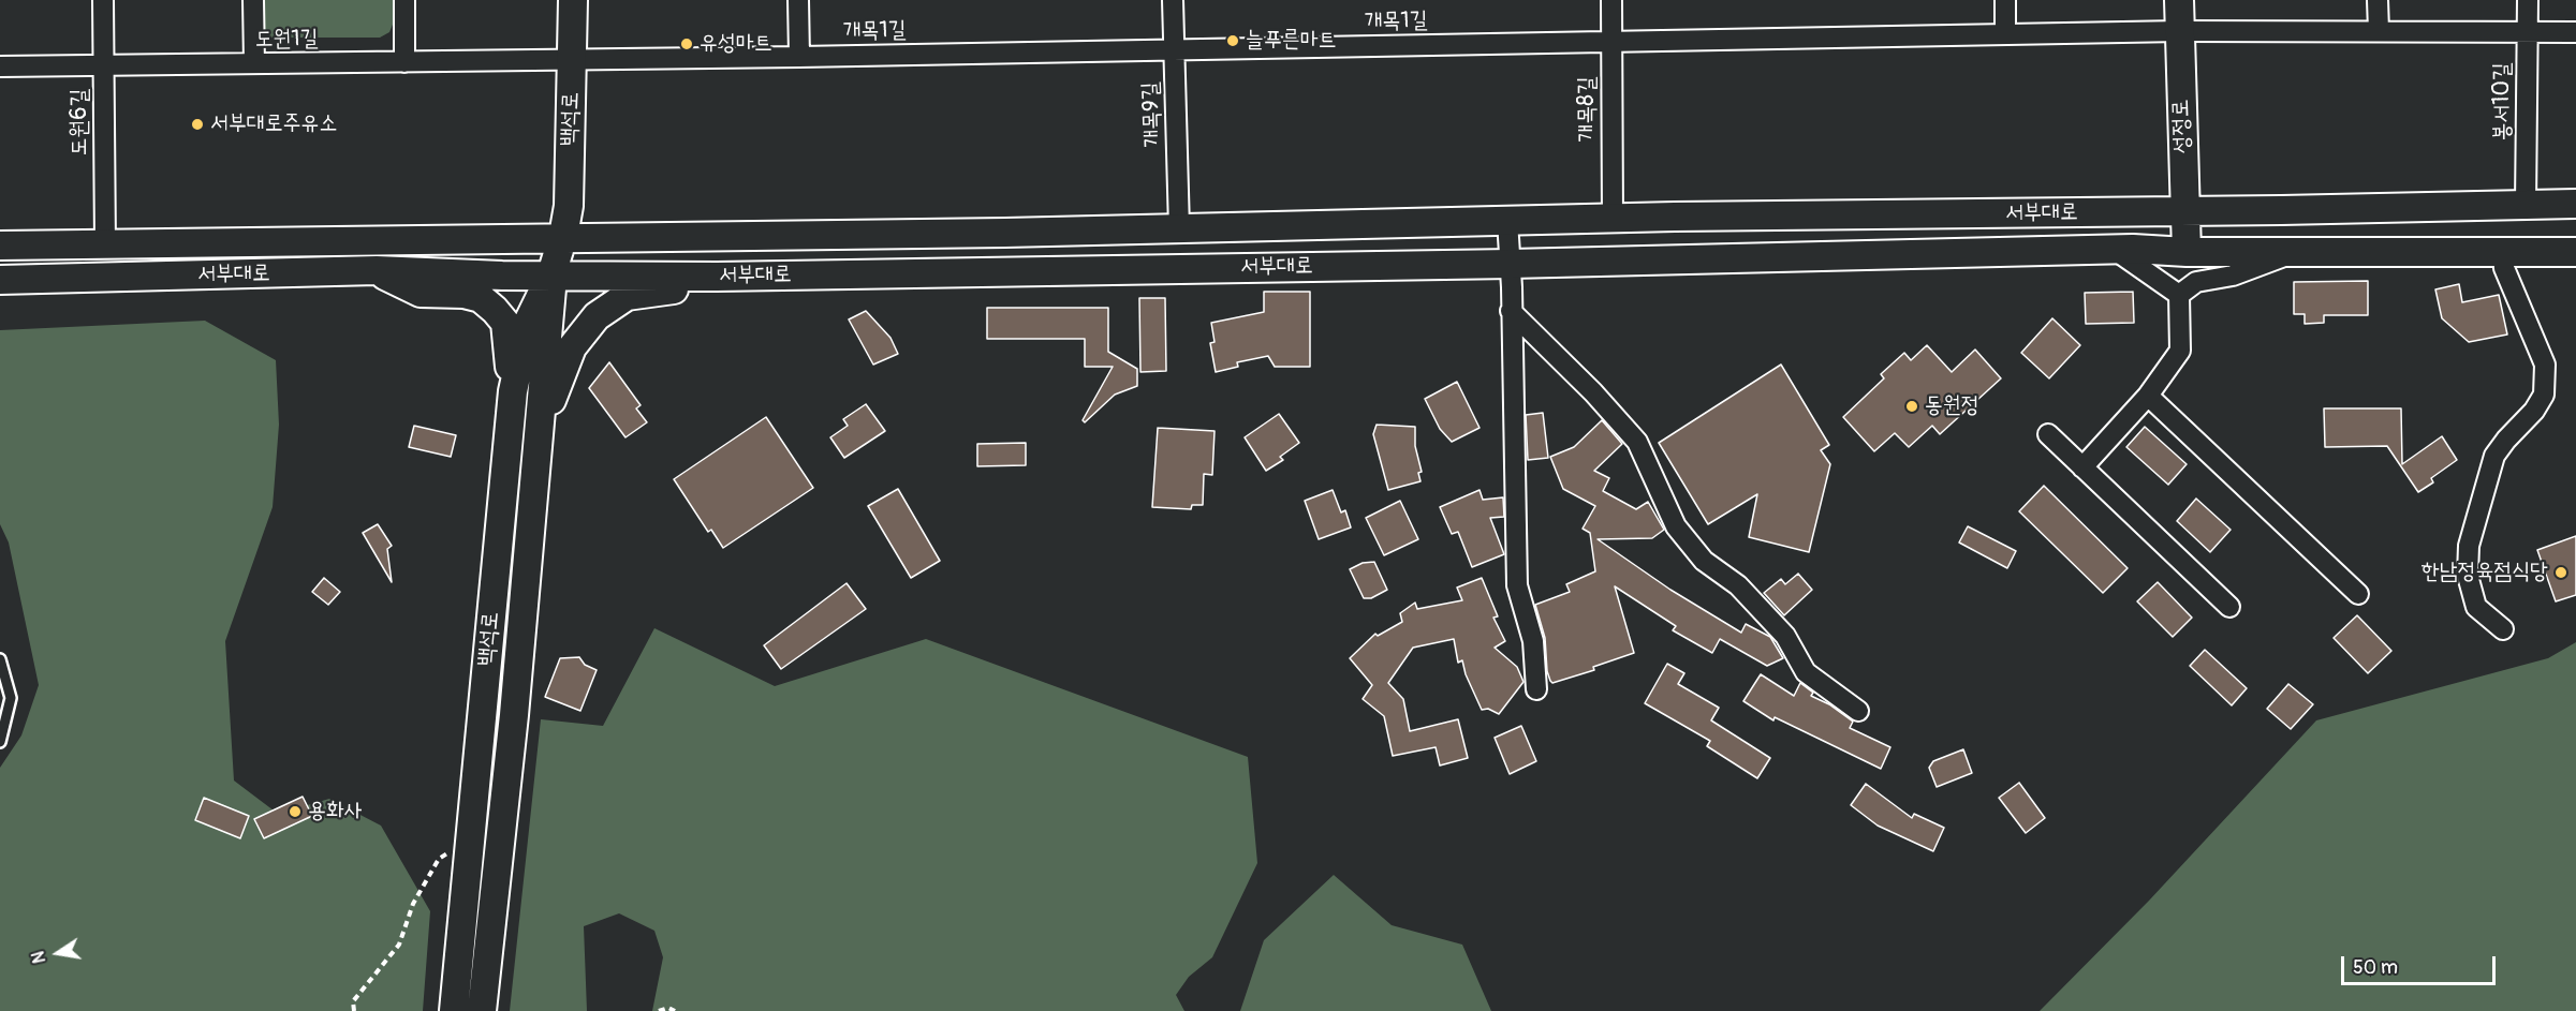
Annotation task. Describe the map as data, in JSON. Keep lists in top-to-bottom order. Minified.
{"streets":{"main road":["백석로","성정로","서부대로"],"street":["개목1길","도원1길","봉서10길","개목8길","개목9길","도원6길"]},"crossings":[["개목1길","도원1길"],["개목1길","봉서10길"],["개목1길","개목8길"],["개목1길","개목9길"],["개목1길","백석로"],["개목1길","성정로"],["도원1길","백석로"],["도원1길","도원6길"],["봉서10길","서부대로"],["개목8길","서부대로"],["개목9길","서부대로"],["백석로","서부대로"],["도원6길","서부대로"],["성정로","서부대로"]],"places":["늘푸른마트","유성마트","서부대로주유소","동원정","한남정육점식당","용화사"],"scale_bar":"50 m","north":"left"}
